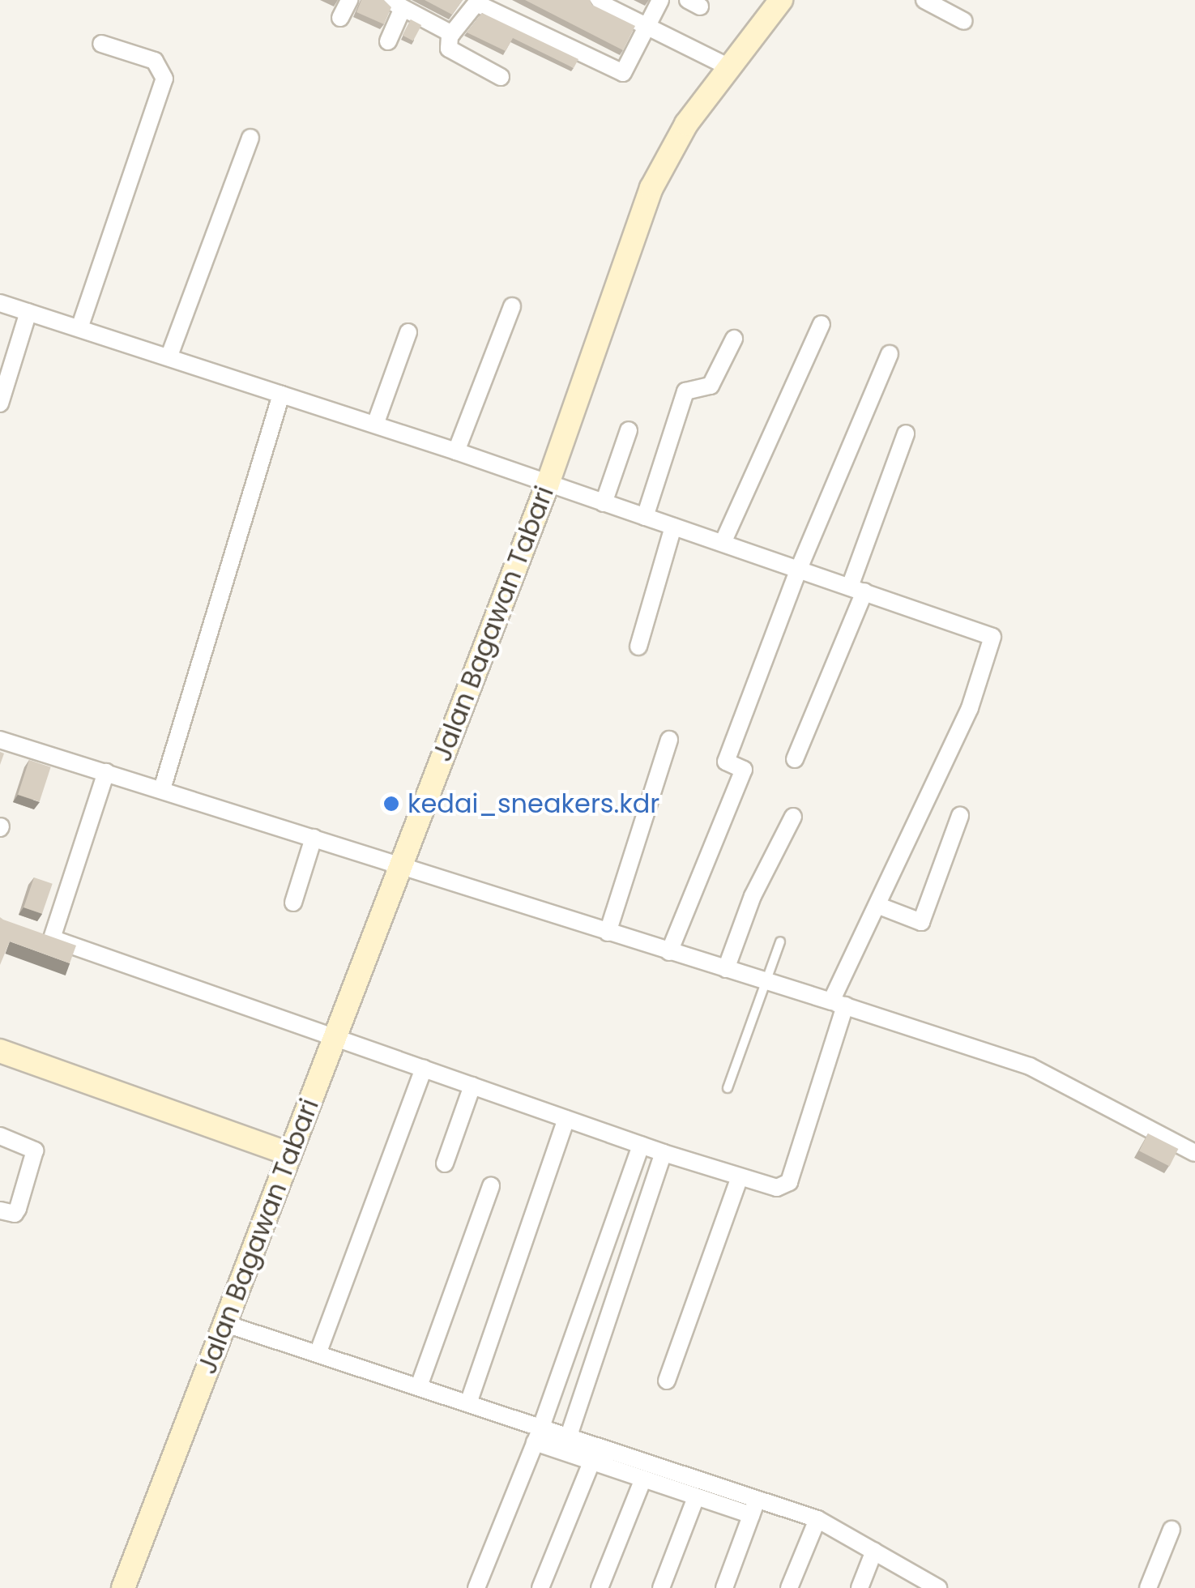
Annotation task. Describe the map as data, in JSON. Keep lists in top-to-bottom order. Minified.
{"streets":{"street":["Jalan Bagawan Tabari"]},"places":["kedai_sneakers.kdr"]}
